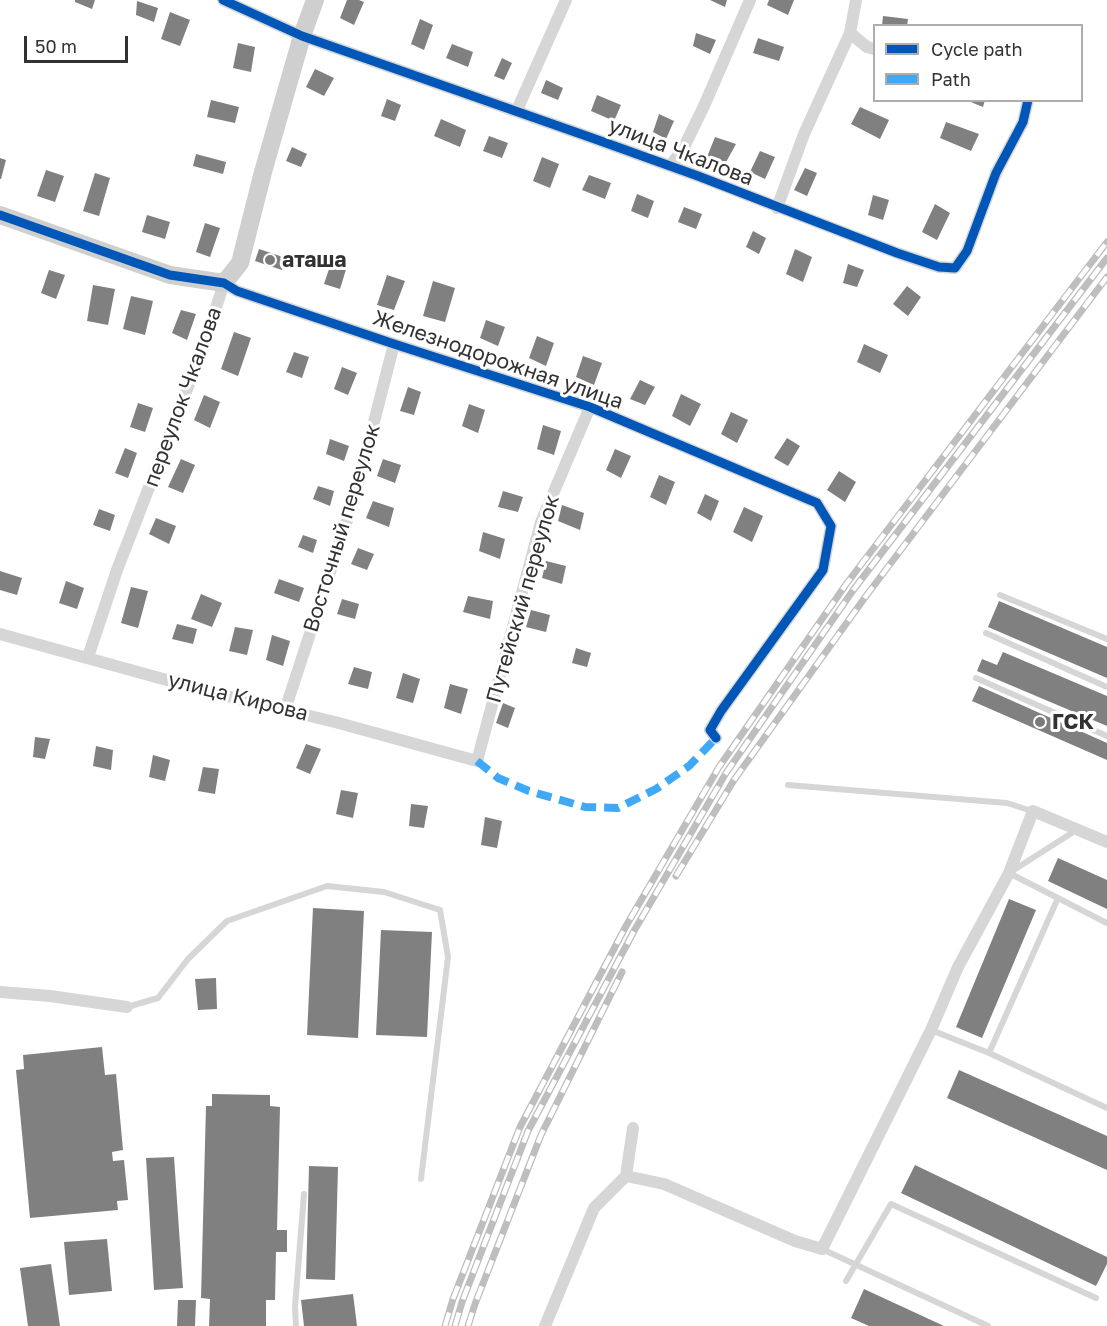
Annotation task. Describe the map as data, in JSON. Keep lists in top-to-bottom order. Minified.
{"streets":{"street":["улица Чкалова","Железнодорожная улица","переулок Чкалова","Восточный переулок","Путейский переулок","улица Кирова"]},"crossings":[["улица Чкалова","переулок Чкалова"],["Железнодорожная улица","переулок Чкалова"],["Железнодорожная улица","Восточный переулок"],["Железнодорожная улица","Путейский переулок"],["переулок Чкалова","улица Кирова"],["Восточный переулок","улица Кирова"],["Путейский переулок","улица Кирова"]],"places":["аташа","ГСК"],"legend":["Cycle path","Path"],"scale_bar":"50 m"}
